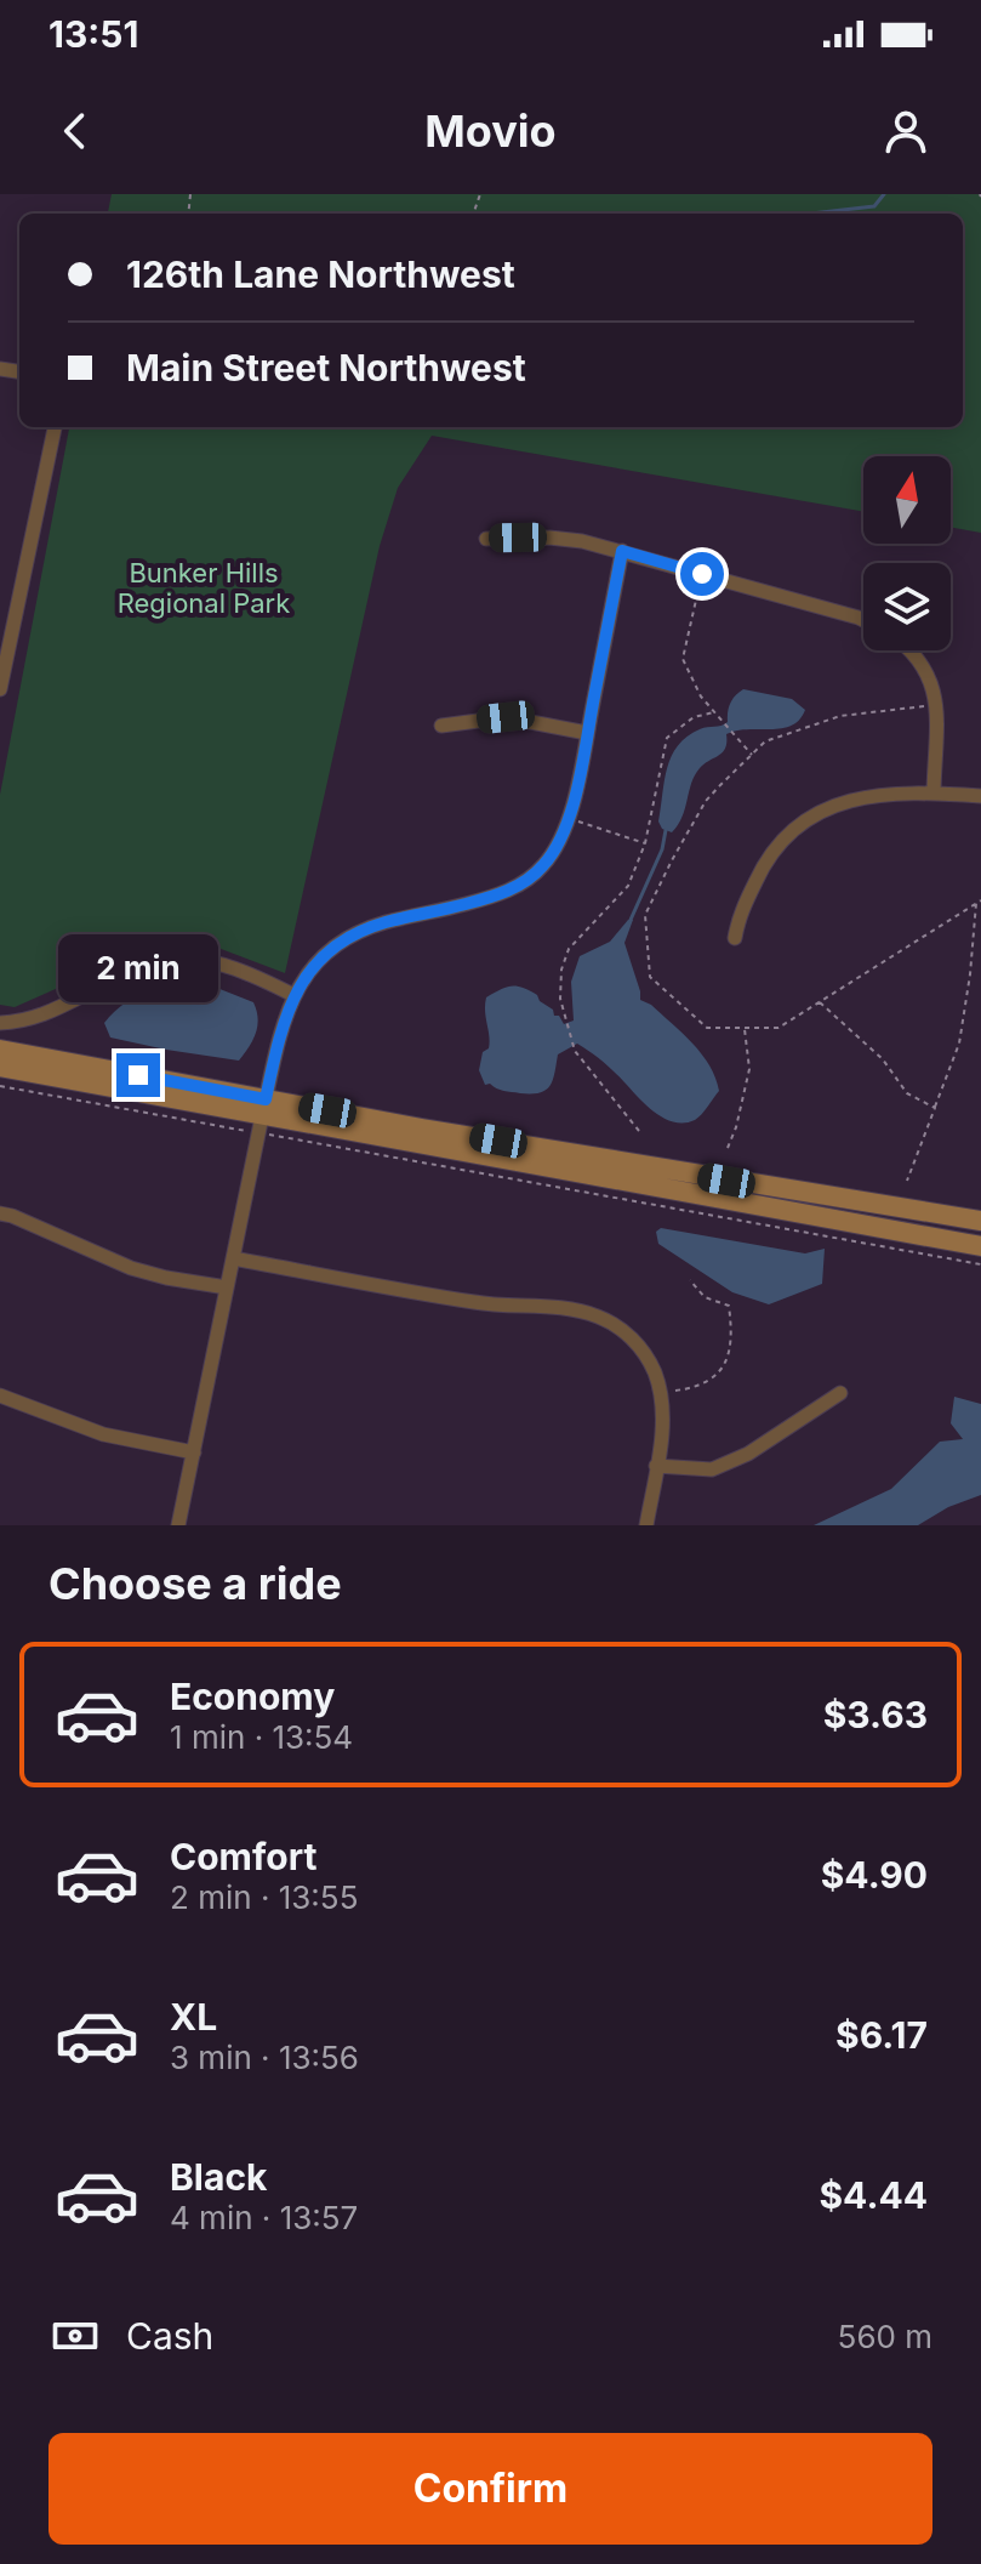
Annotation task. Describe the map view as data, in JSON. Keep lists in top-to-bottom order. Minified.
{"parks":["Bunker Hills Regional Park"],"north":"top","page":{"status":"13:51","header":"Movio","banner":["126th Lane Northwest","Main Street Northwest"],"bubble":"2 min","heading":"Choose a ride","list":[{"name":"Economy","note":"1 min · 13:54","value":"$3.63"},{"name":"Comfort","note":"2 min · 13:55","value":"$4.90"},{"name":"XL","note":"3 min · 13:56","value":"$6.17"},{"name":"Black","note":"4 min · 13:57","value":"$4.44"}],"pay":["Cash","560 m"],"buttons":"Confirm"}}
